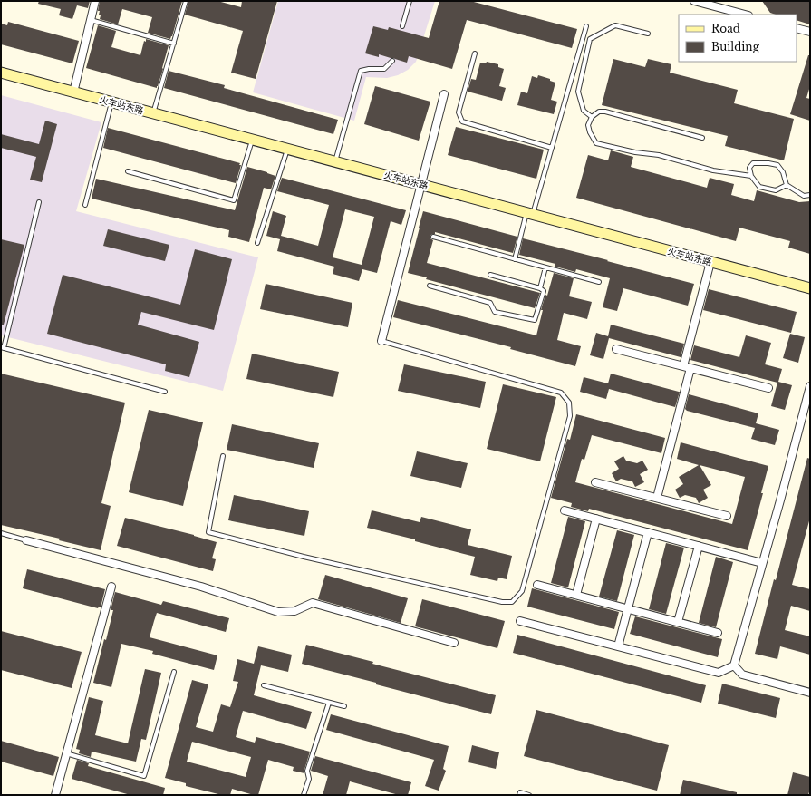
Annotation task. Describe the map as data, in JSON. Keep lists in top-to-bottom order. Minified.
{"streets":{"main road":["火车站东路"]},"legend":["Road","Building"]}
